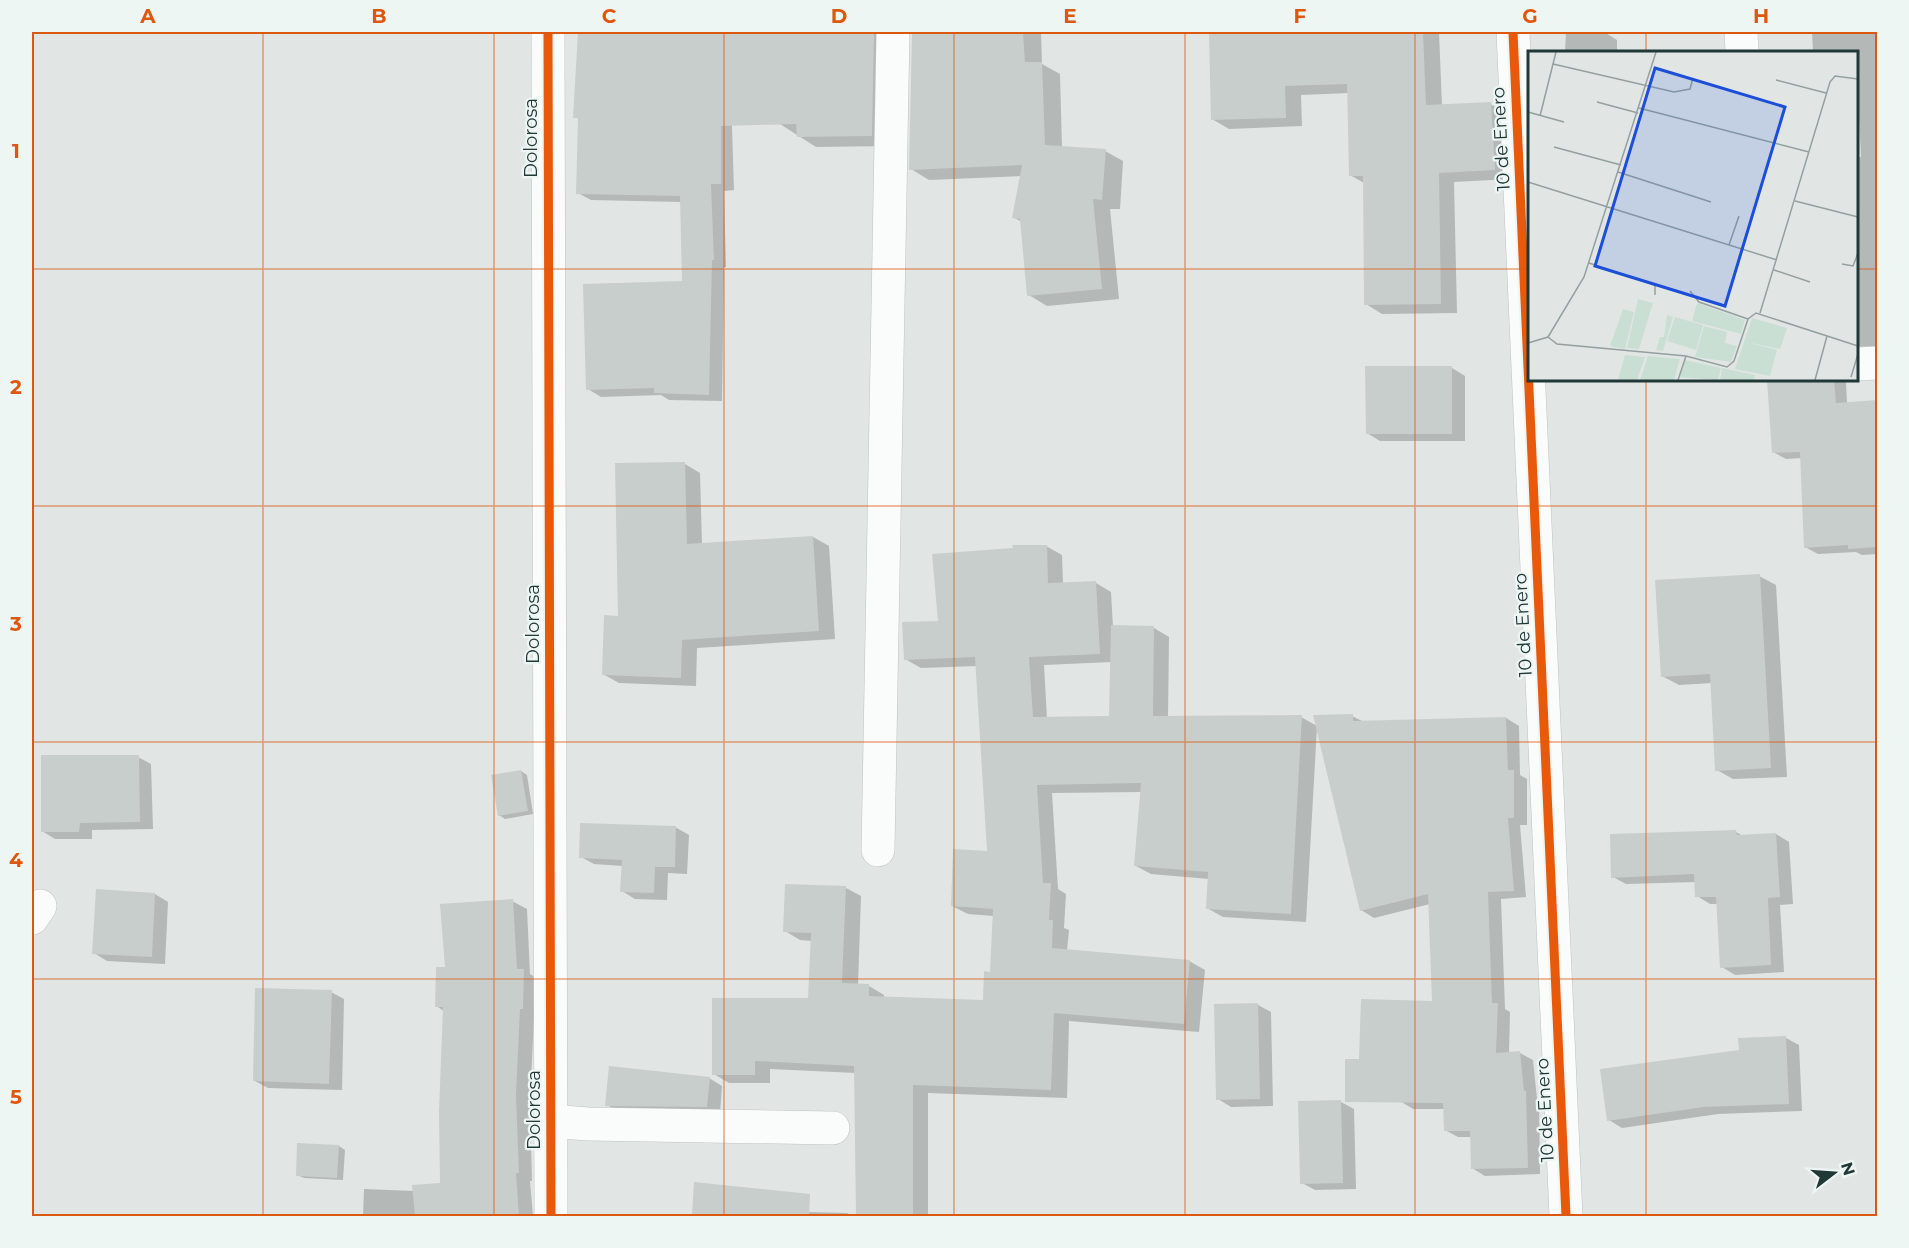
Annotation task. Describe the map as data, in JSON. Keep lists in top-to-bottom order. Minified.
{"streets":{"street":["Dolorosa","10 de Enero"]},"north":"right","grid":{"columns":["A","B","C","D","E","F","G","H"],"rows":["1","2","3","4","5"]}}
